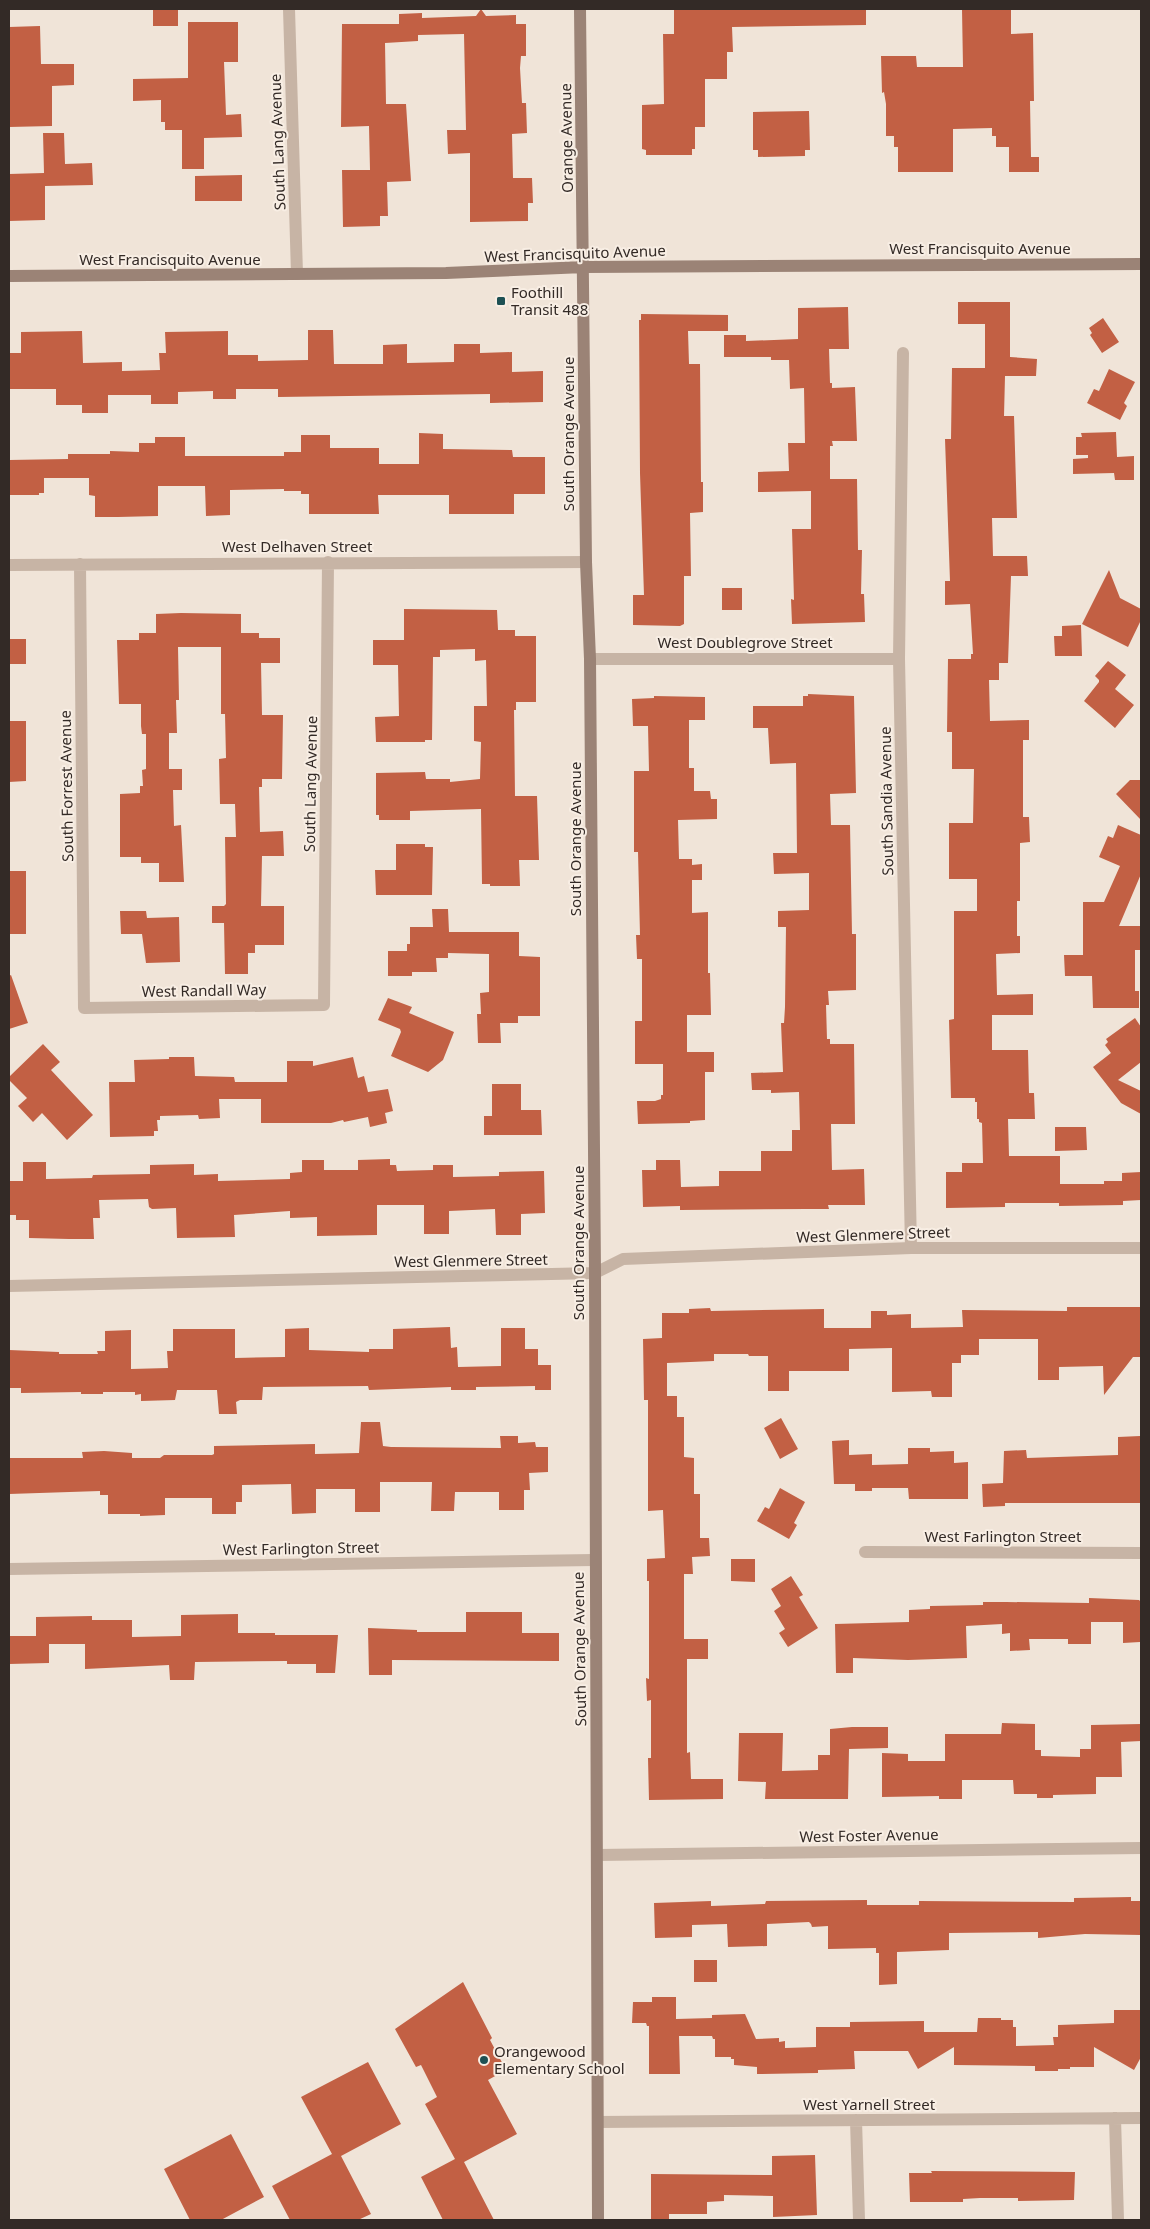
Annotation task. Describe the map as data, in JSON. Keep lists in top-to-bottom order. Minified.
{"streets":{"street":["Orange Avenue","South Lang Avenue","West Francisquito Avenue","South Orange Avenue","West Delhaven Street","West Doublegrove Street","South Forrest Avenue","South Sandia Avenue","West Randall Way","West Glenmere Street","West Farlington Street","West Foster Avenue","West Yarnell Street"]},"crossings":[["Orange Avenue","West Francisquito Avenue"],["Orange Avenue","South Orange Avenue"],["South Lang Avenue","West Francisquito Avenue"],["South Lang Avenue","West Delhaven Street"],["South Lang Avenue","West Randall Way"],["West Francisquito Avenue","South Orange Avenue"],["South Orange Avenue","West Delhaven Street"],["South Orange Avenue","West Doublegrove Street"],["South Orange Avenue","West Glenmere Street"],["South Orange Avenue","West Farlington Street"],["South Orange Avenue","West Foster Avenue"],["South Orange Avenue","West Yarnell Street"],["West Delhaven Street","South Forrest Avenue"],["West Doublegrove Street","South Sandia Avenue"],["South Forrest Avenue","West Randall Way"],["South Sandia Avenue","West Glenmere Street"]],"places":{"transit":["Foothill Transit 488"],"other":["Orangewood Elementary School"]}}
